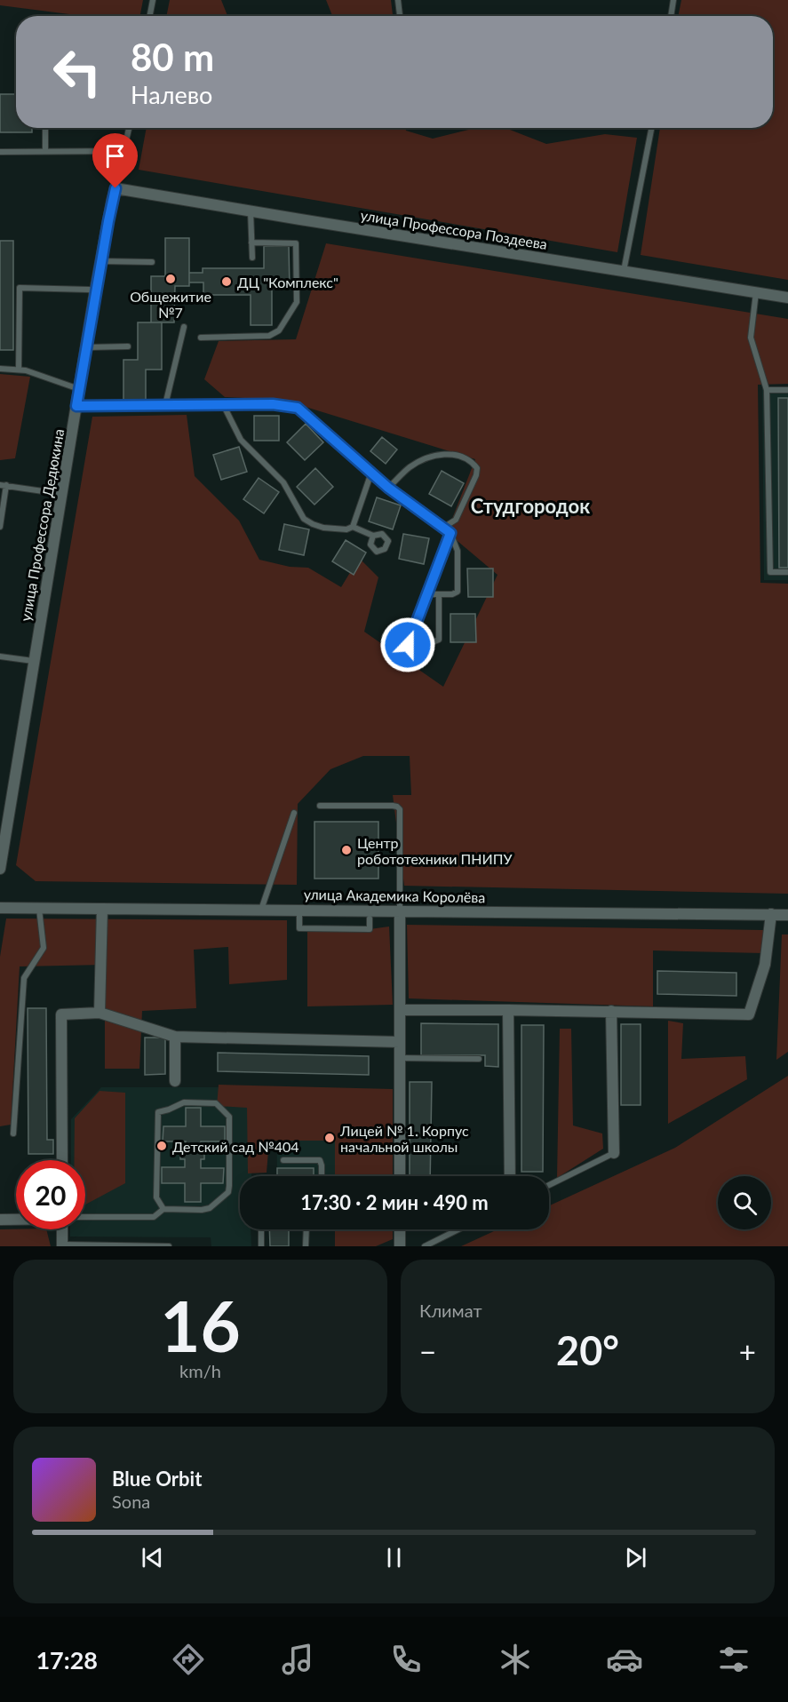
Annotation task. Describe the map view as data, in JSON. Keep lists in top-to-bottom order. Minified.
{"streets":{"street":["улица Профессора Поздеева","улица Профессора Дедюкина","улица Академика Королёва"]},"crossings":[["улица Профессора Поздеева","улица Профессора Дедюкина"]],"districts":["Студгородок"],"places":["Общежитие №7","ДЦ \"Комплекс\"","Центр робототехники ПНИПУ","Лицей № 1. Корпус начальной школы","Детский сад №404"],"page":{"turn":["80 m","Налево"],"limit":"20","trip":"17:30 · 2 мин · 490 m","tile":[["16","km/h"],"Климат"],"heat":["−","20°","+"],"song":["Blue Orbit","Sona"],"tabs":"17:28"}}
